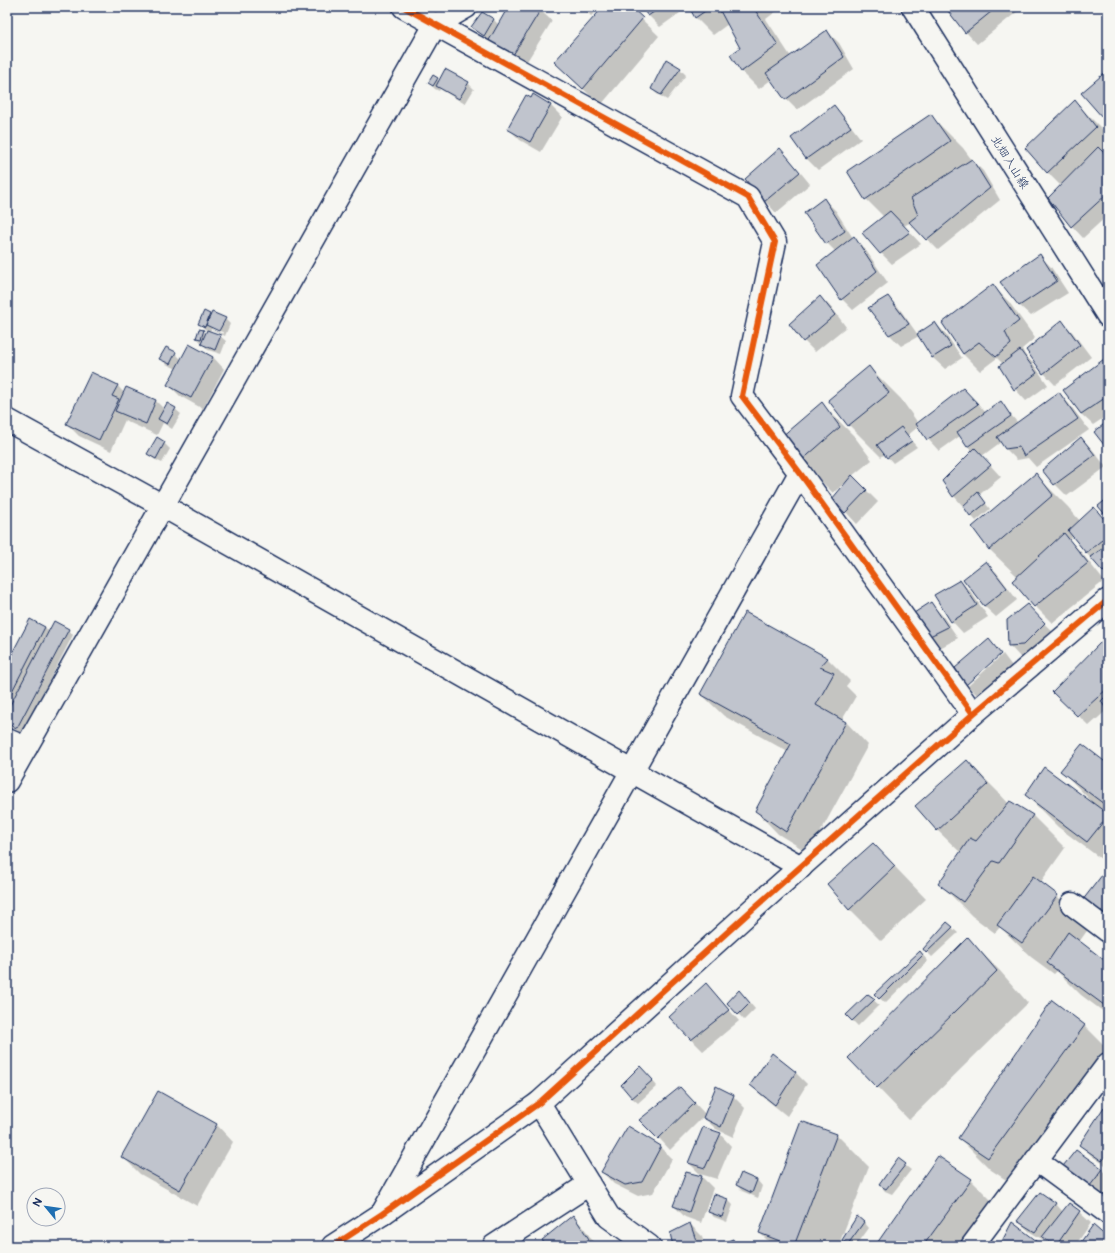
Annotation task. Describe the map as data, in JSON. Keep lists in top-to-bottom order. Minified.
{"streets":{"street":["北畑入山線"]},"north":"top left"}
